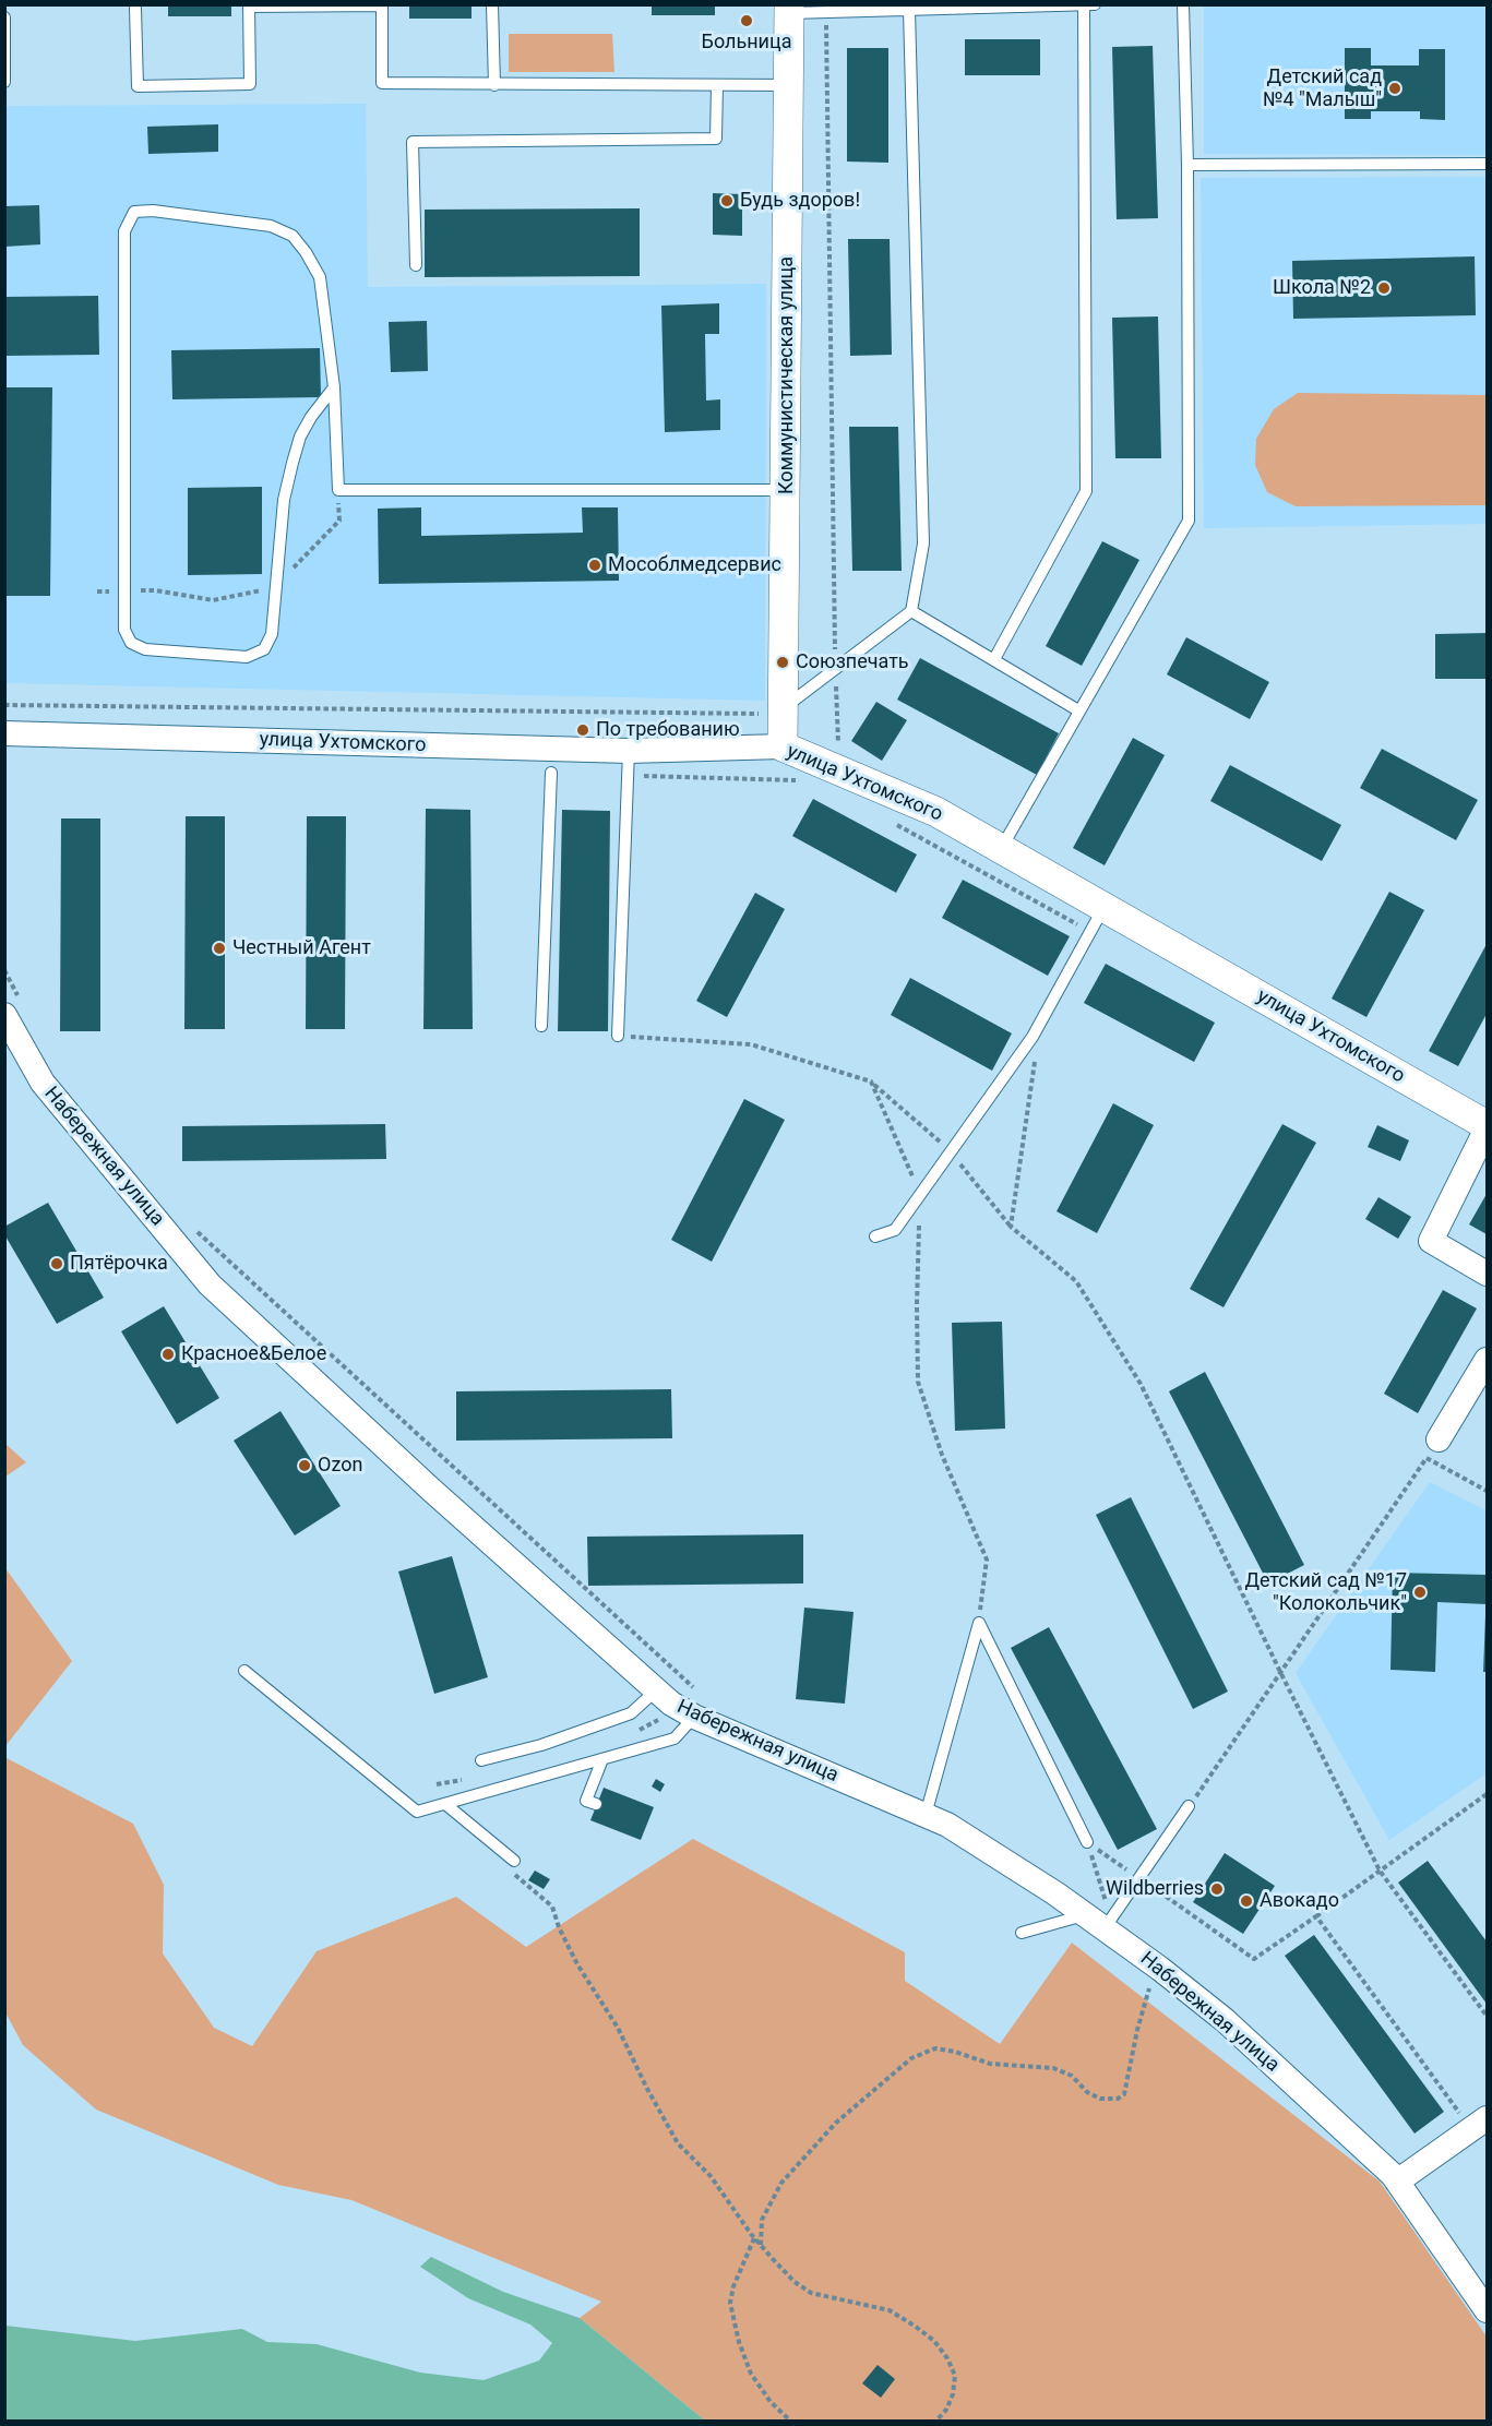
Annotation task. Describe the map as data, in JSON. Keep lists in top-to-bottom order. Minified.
{"streets":{"street":["Коммунистическая улица","улица Ухтомского","Набережная улица"]},"crossings":[["Коммунистическая улица","улица Ухтомского"]],"places":["Больница","Детский сад №4 \"Малыш\"","Будь здоров!","Школа №2","Мособлмедсервис","Союзпечать","По требованию","Честный Агент","Пятёрочка","Красное&Белое","Ozon","Детский сад №17 \"Колокольчик\"","Wildberries","Авокадо"]}
